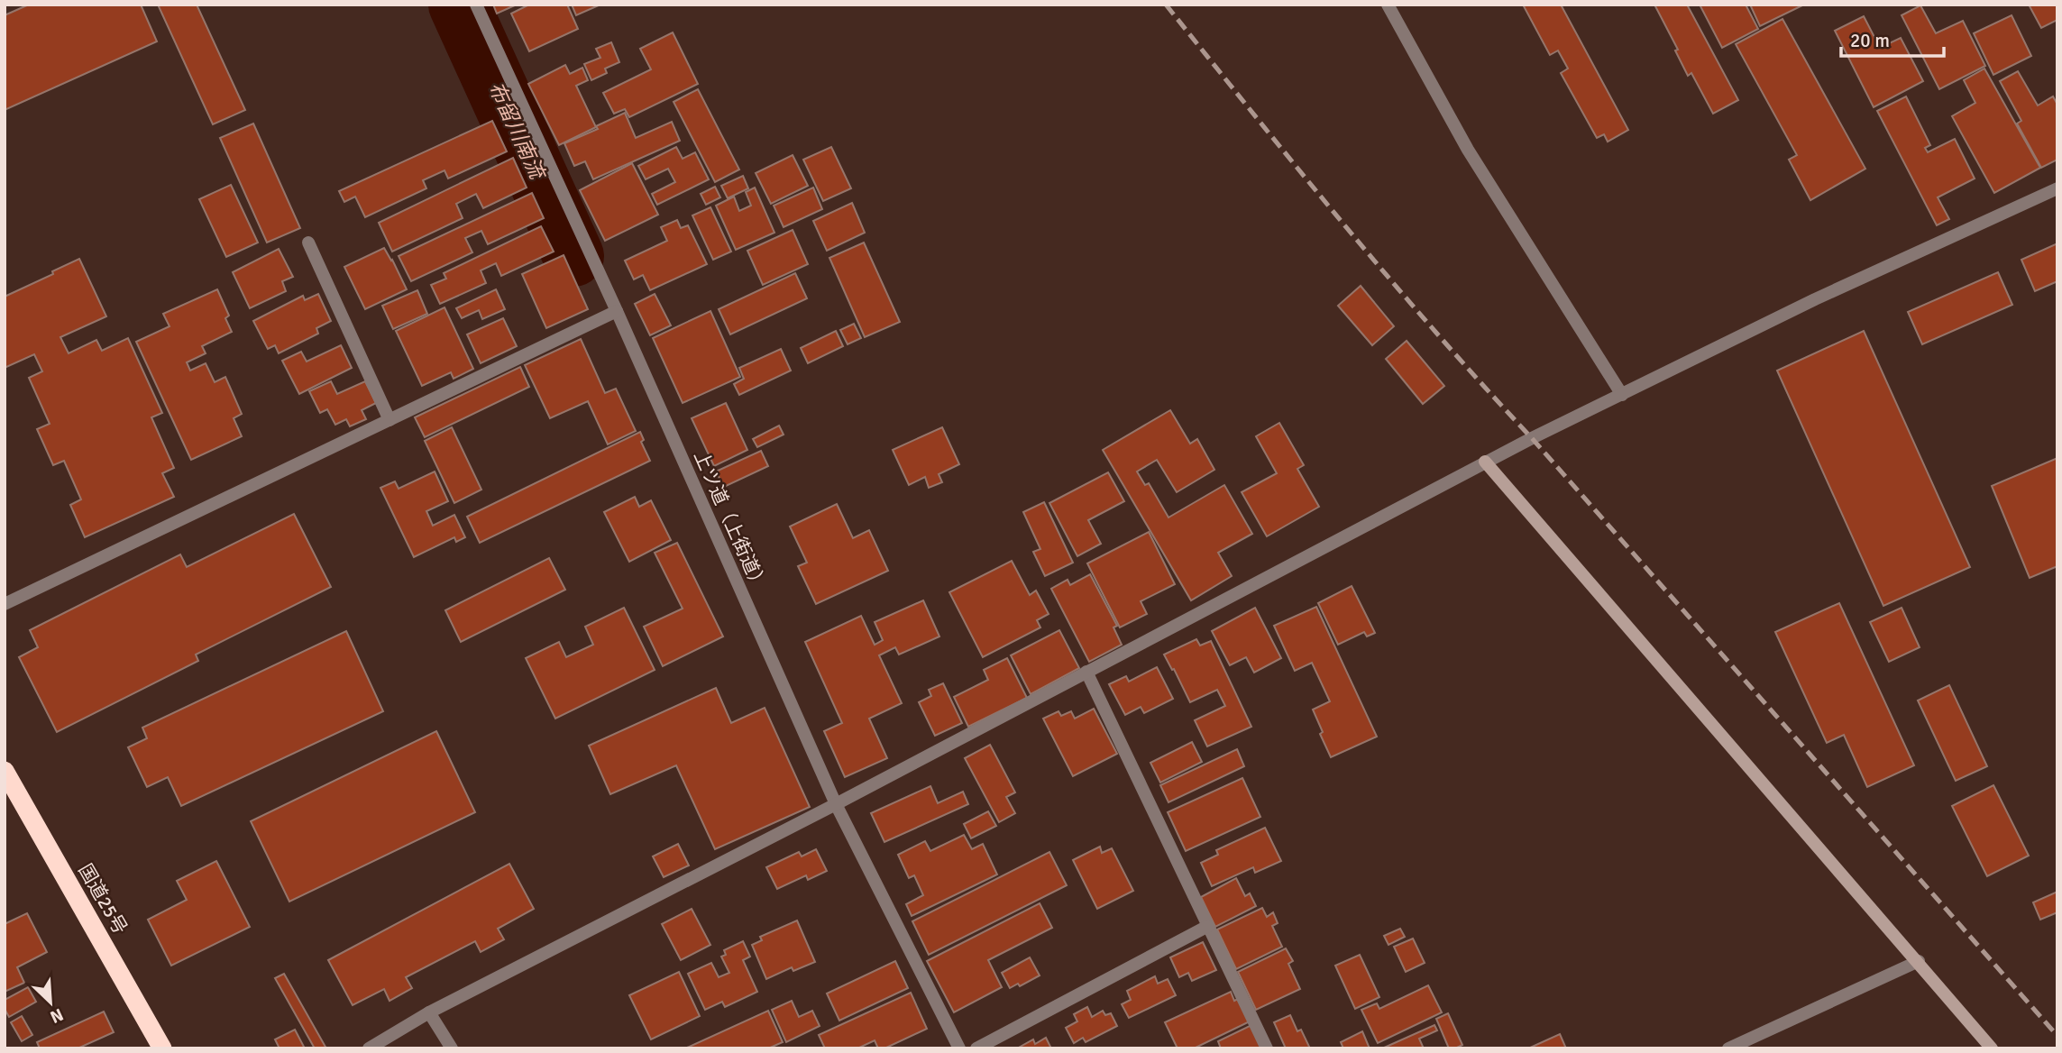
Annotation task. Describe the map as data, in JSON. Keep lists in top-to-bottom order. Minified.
{"streets":{"highway":["国道25号"],"street":["上ツ道（上街道）"]},"water":["布留川南流"],"scale_bar":"20 m","north":"bottom right"}
